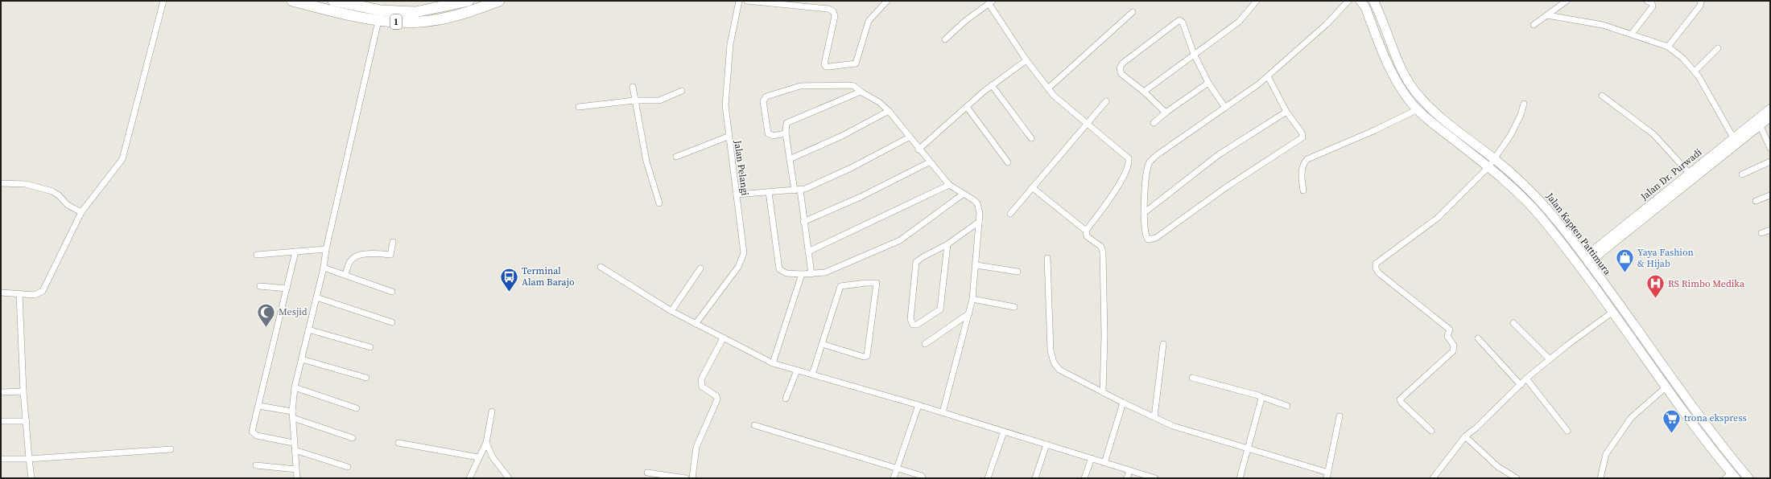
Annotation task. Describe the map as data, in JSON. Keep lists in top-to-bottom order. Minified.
{"streets":{"highway":["1"],"main road":["Jalan Kapten Pattimura"],"street":["Jalan Pelangi","Jalan Dr. Purwadi"]},"crossings":[["Jalan Dr. Purwadi","Jalan Kapten Pattimura"]],"places":{"shop":["Yaya Fashion & Hijab"],"bus stop":["Terminal Alam Barajo"],"hospital":["RS Rimbo Medika"],"mosque":["Mesjid"],"supermarket":["trona ekspress"]}}
